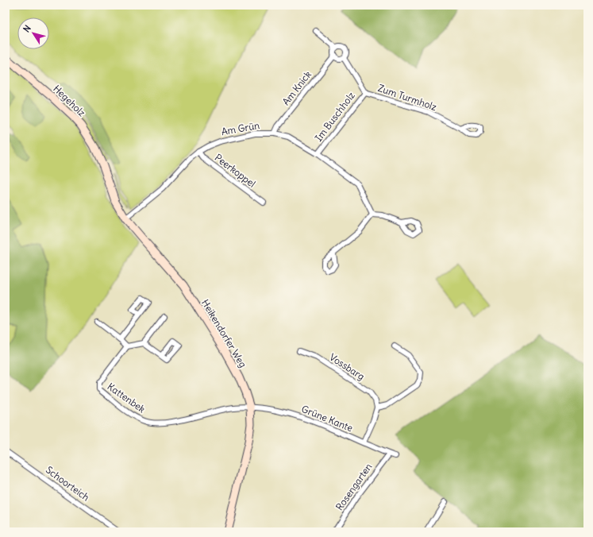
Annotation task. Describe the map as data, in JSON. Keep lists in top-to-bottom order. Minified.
{"streets":{"street":["Am Knick","Zum Turmholz","Hegeholz","Im Buschholz","Am Grün","Peerkoppel","Heikendorfer Weg","Vossbarg","Kattenbek","Grüne Kante","Schoorteich","Rosengarten"]},"crossings":[["Am Knick","Im Buschholz"],["Am Knick","Am Grün"],["Zum Turmholz","Im Buschholz"],["Hegeholz","Heikendorfer Weg"],["Im Buschholz","Am Grün"],["Am Grün","Peerkoppel"],["Am Grün","Heikendorfer Weg"],["Heikendorfer Weg","Kattenbek"],["Heikendorfer Weg","Grüne Kante"],["Kattenbek","Grüne Kante"],["Grüne Kante","Rosengarten"]],"north":"top left"}
